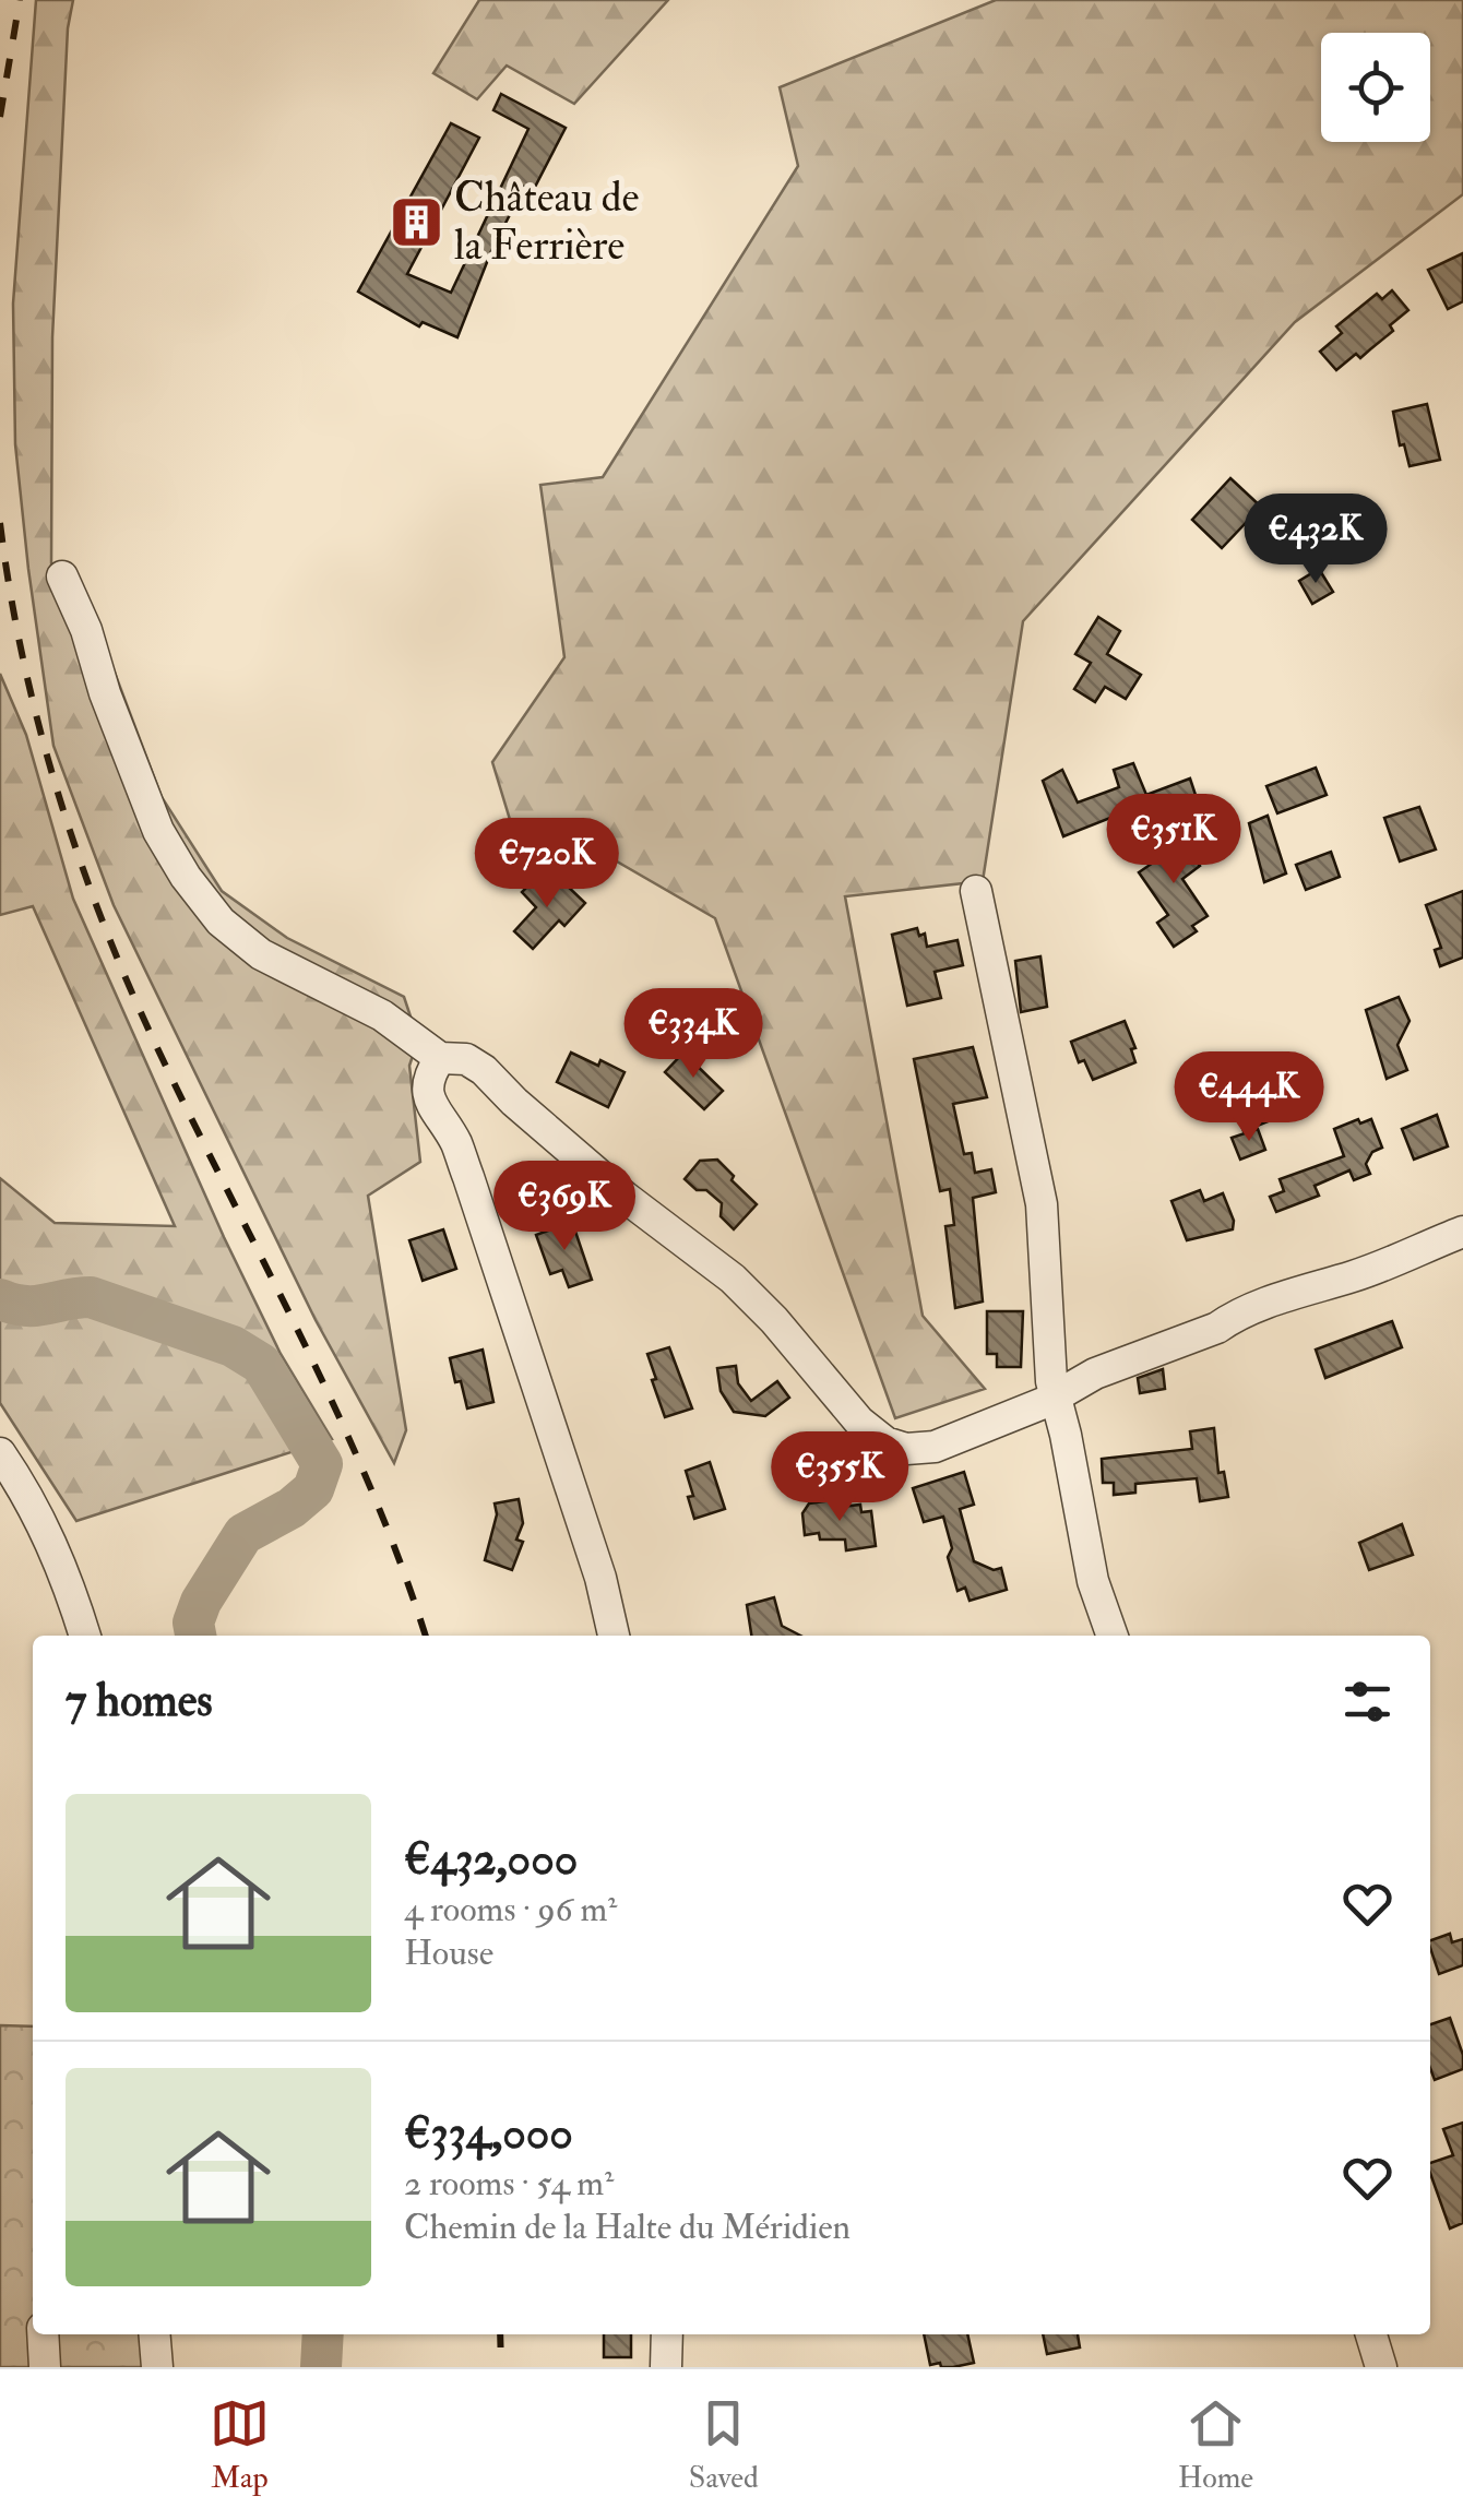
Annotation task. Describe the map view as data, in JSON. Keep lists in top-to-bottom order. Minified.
{"places":{"building":["Château de la Ferrière"]},"page":{"price":["€432K","€351K","€720K","€334K","€444K","€369K","€355K"],"heading":"7 homes","list":[{"name":"€432,000","note":"4 rooms · 96 m² · House"},{"name":"€334,000","note":"2 rooms · 54 m² · Chemin de la Halte du Méridien"}],"tabs":["Map","Saved","Home"]}}
